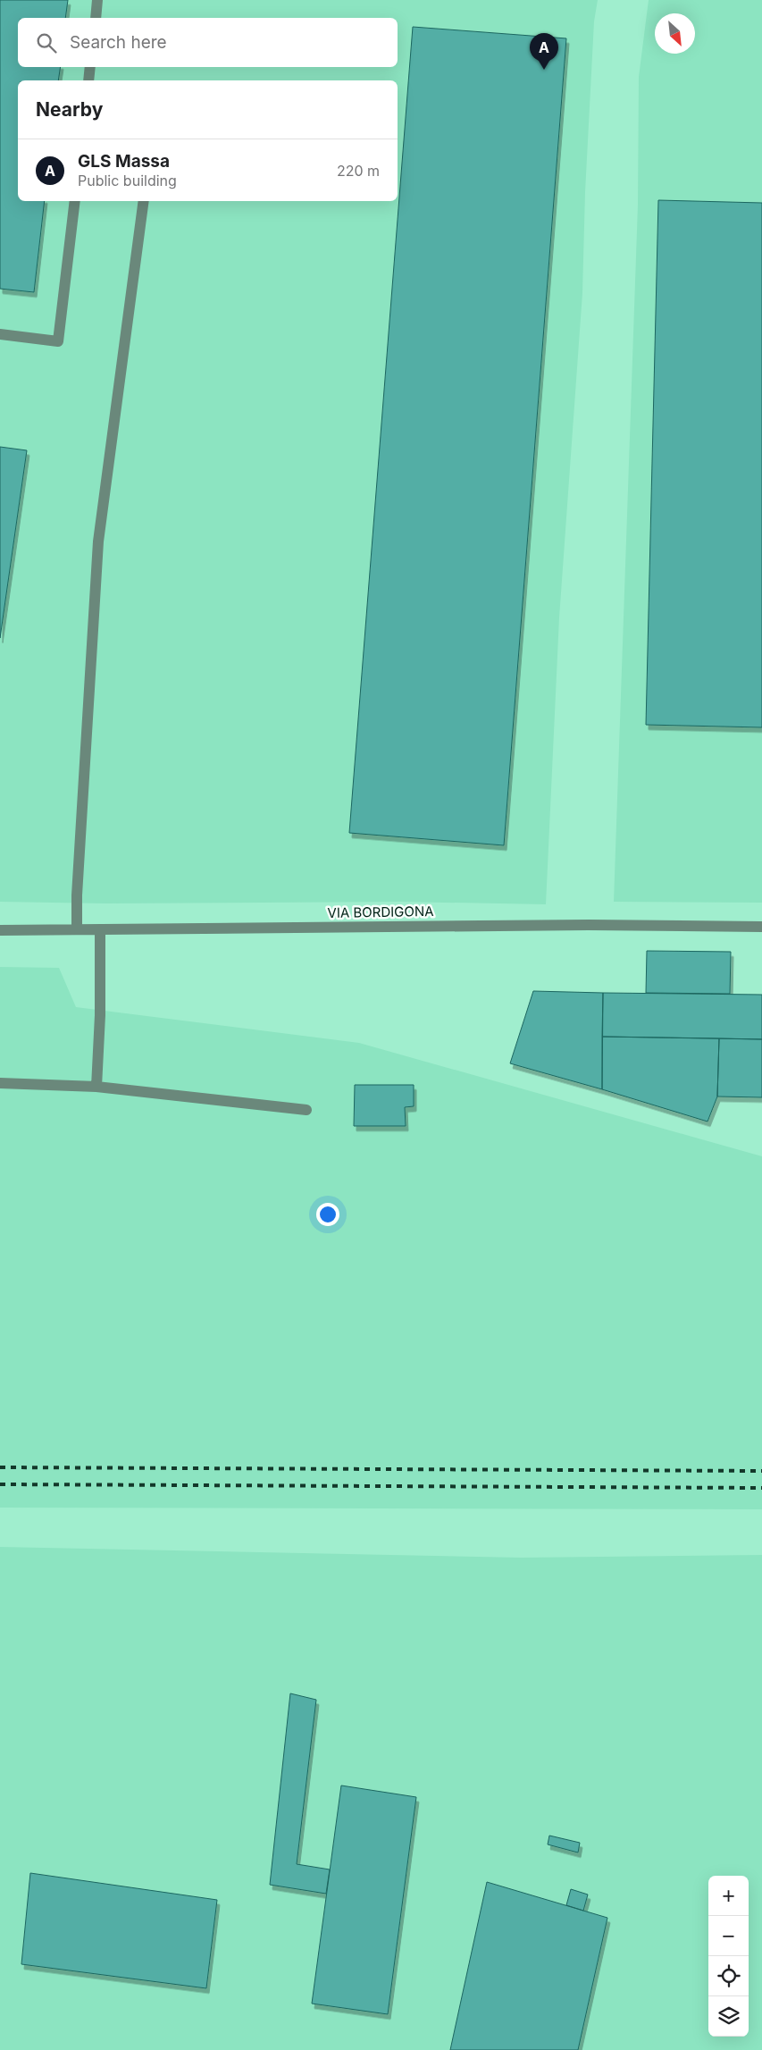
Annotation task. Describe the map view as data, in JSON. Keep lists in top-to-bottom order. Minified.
{"streets":{"street":["VIA BORDIGONA"]},"north":"bottom right","page":{"search":"Search here","pins":"A","heading":"Nearby","list":[{"mark":"A","name":"GLS Massa","note":"Public building","value":"220 m"}],"map_buttons":["+","−"]}}
